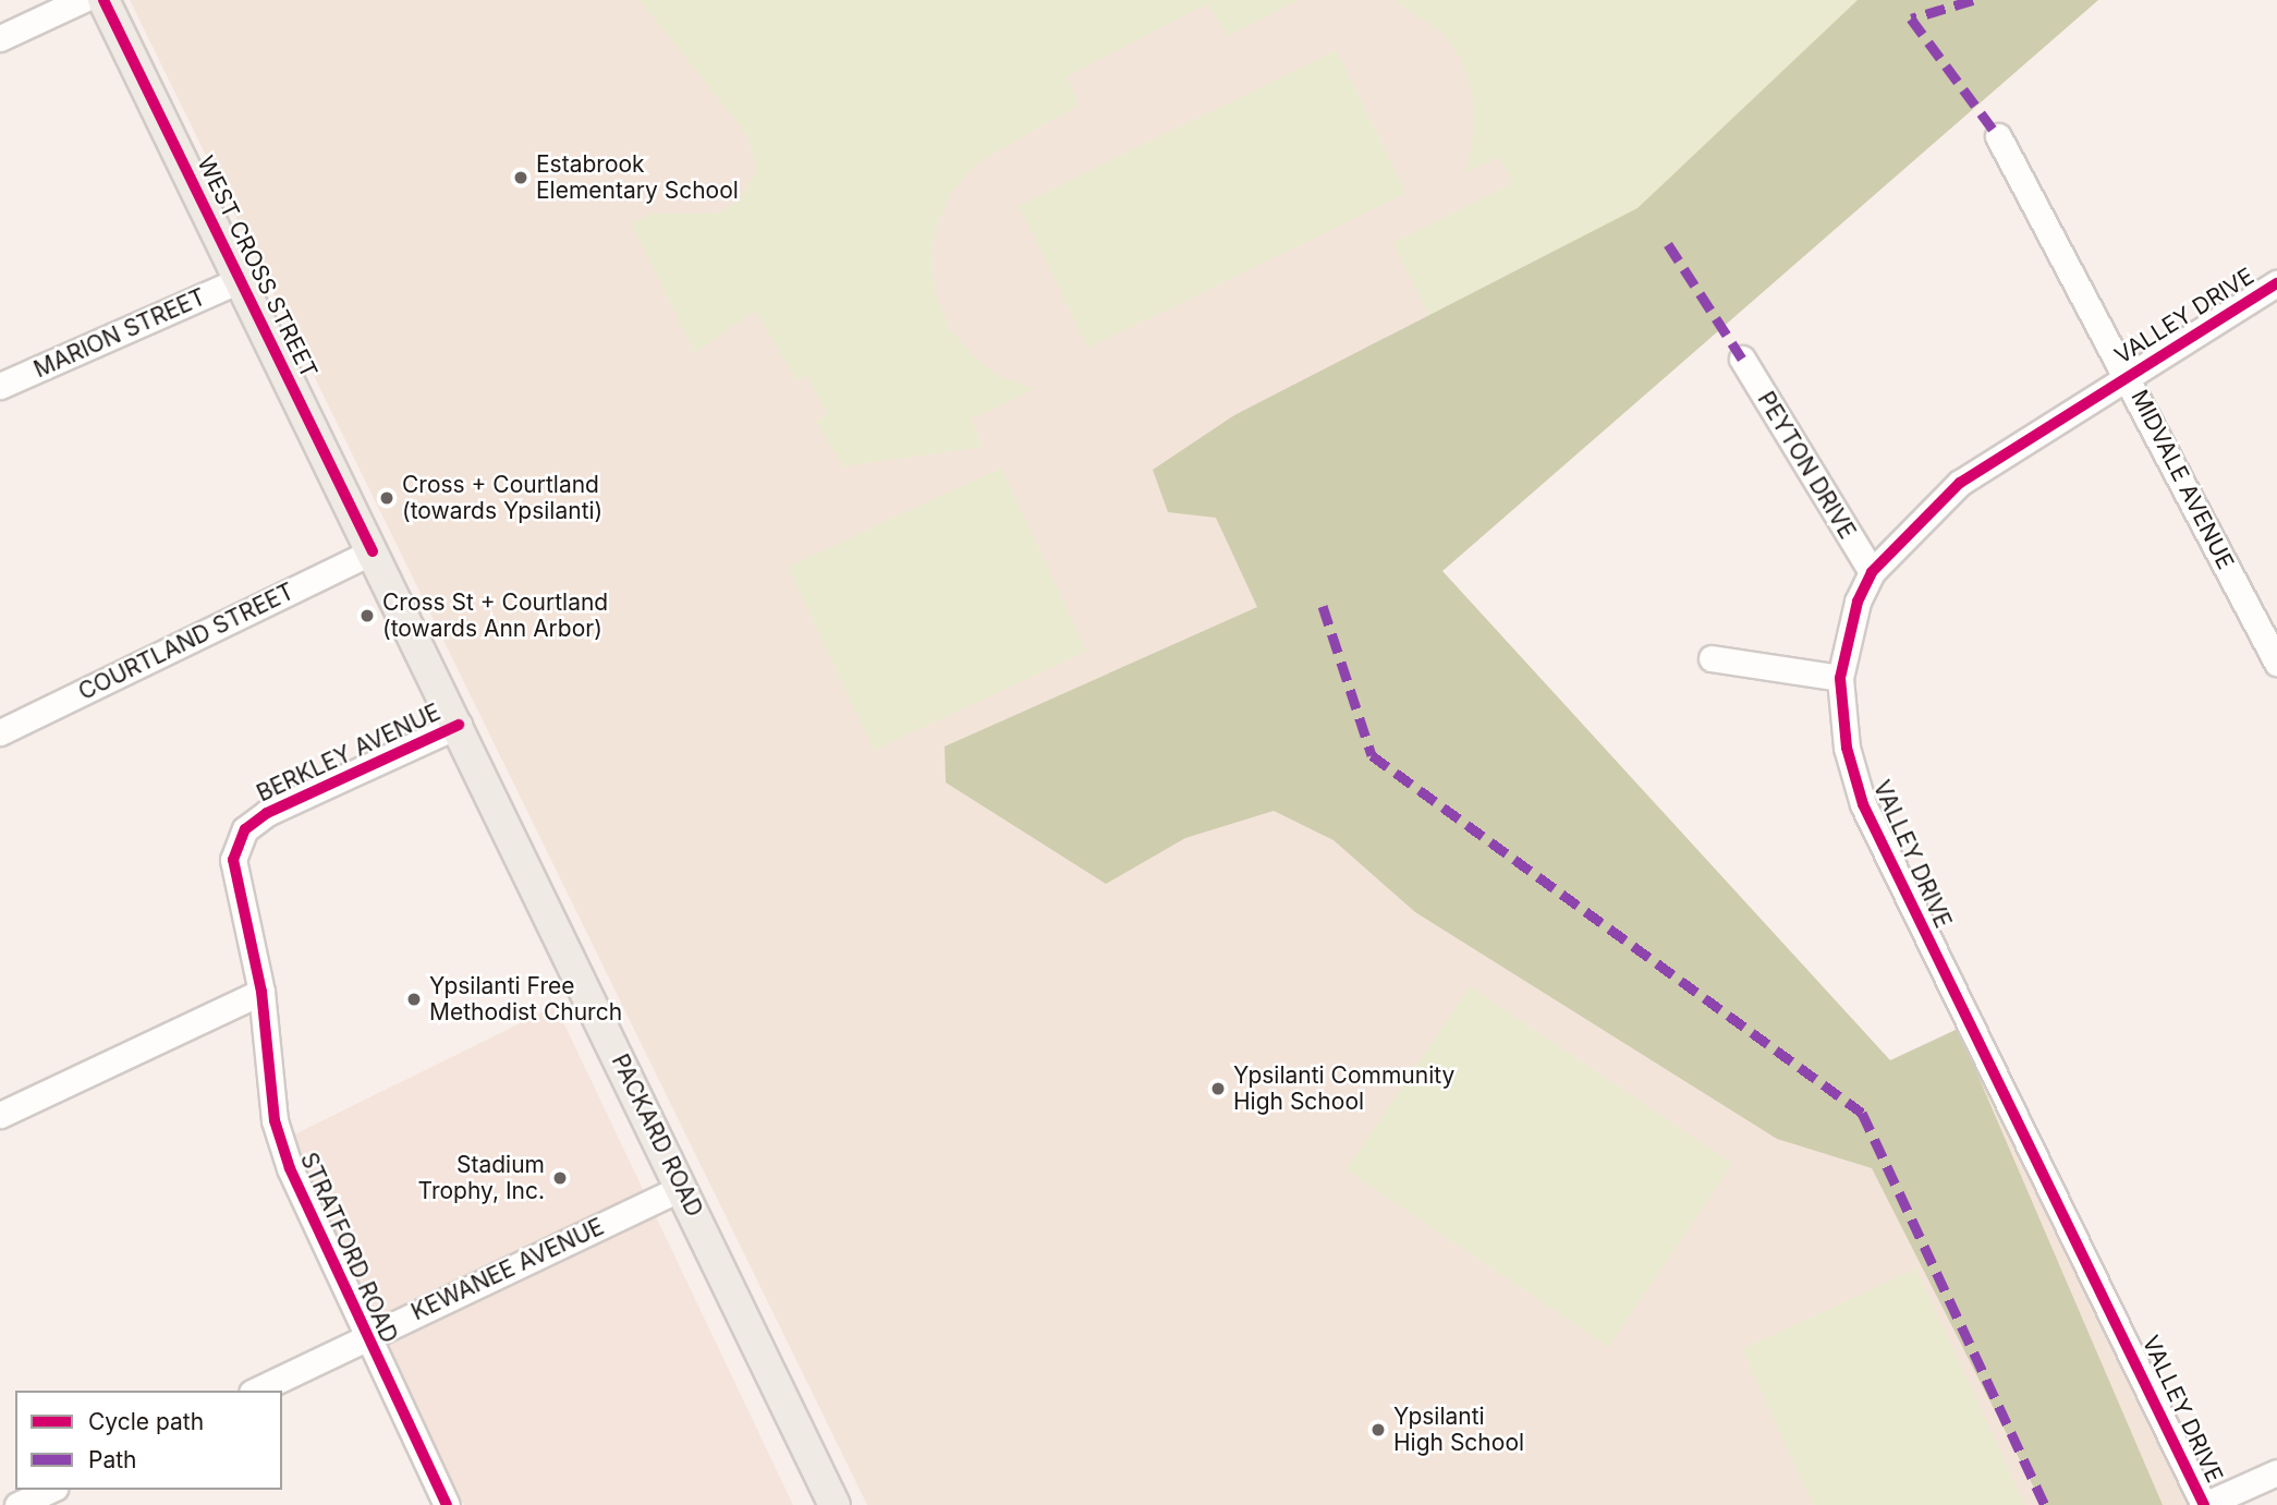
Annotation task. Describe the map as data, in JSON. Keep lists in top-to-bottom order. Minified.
{"streets":{"main road":["WEST CROSS STREET","PACKARD ROAD"],"street":["VALLEY DRIVE","MARION STREET","PEYTON DRIVE","MIDVALE AVENUE","COURTLAND STREET","BERKLEY AVENUE","STRATFORD ROAD","KEWANEE AVENUE"]},"crossings":[["WEST CROSS STREET","MARION STREET"],["WEST CROSS STREET","COURTLAND STREET"],["WEST CROSS STREET","BERKLEY AVENUE"],["WEST CROSS STREET","PACKARD ROAD"],["VALLEY DRIVE","PEYTON DRIVE"],["VALLEY DRIVE","MIDVALE AVENUE"],["BERKLEY AVENUE","PACKARD ROAD"],["BERKLEY AVENUE","STRATFORD ROAD"],["PACKARD ROAD","KEWANEE AVENUE"],["STRATFORD ROAD","KEWANEE AVENUE"]],"places":["Estabrook Elementary School","Cross + Courtland (towards Ypsilanti)","Cross St + Courtland (towards Ann Arbor)","Ypsilanti Free Methodist Church","Ypsilanti Community High School","Stadium Trophy, Inc.","Ypsilanti High School"],"legend":["Cycle path","Path"]}
